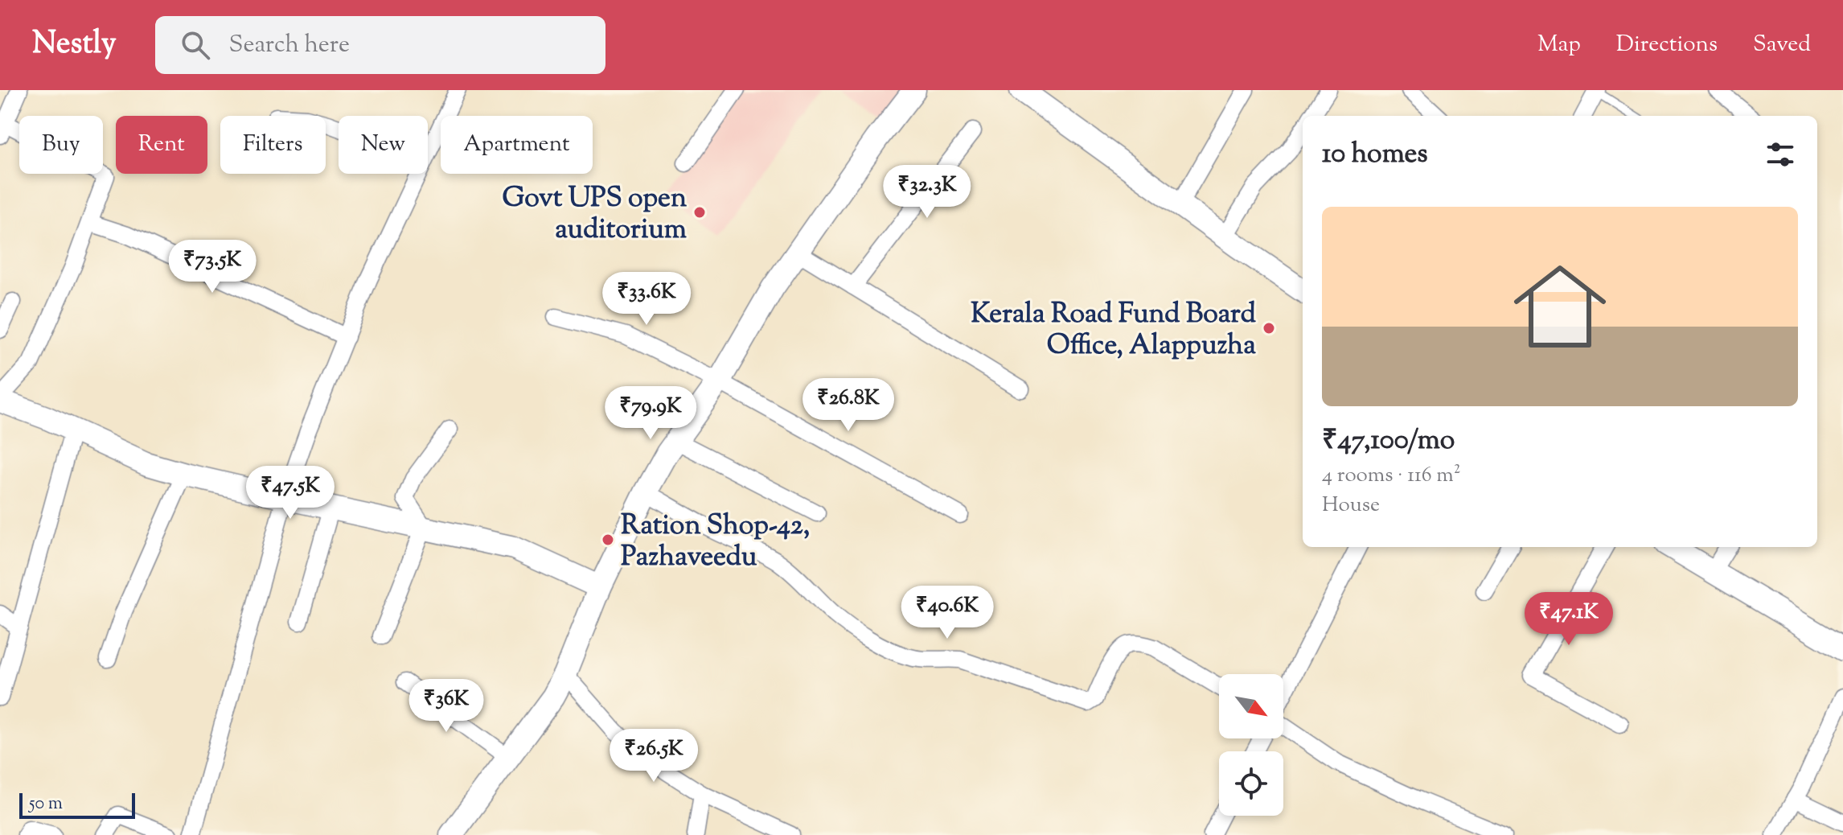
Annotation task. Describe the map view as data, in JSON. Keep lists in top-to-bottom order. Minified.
{"places":["Govt UPS open auditorium","Kerala Road Fund Board Office, Alappuzha","Ration Shop-42, Pazhaveedu"],"scale_bar":"50 m","north":"bottom right","page":{"header":"Nestly","search":"Search here","nav":["Map","Directions","Saved"],"chip":["Buy","Rent","Filters","New","Apartment"],"heading":"10 homes","price":["₹32.3K","₹73.5K","₹33.6K","₹26.8K","₹79.9K","₹47.5K","₹40.6K","₹47.1K","₹36K","₹26.5K"],"list":[{"name":"₹47,100/mo","note":"4 rooms · 116 m² · House"}],"scale":"50 m"}}
